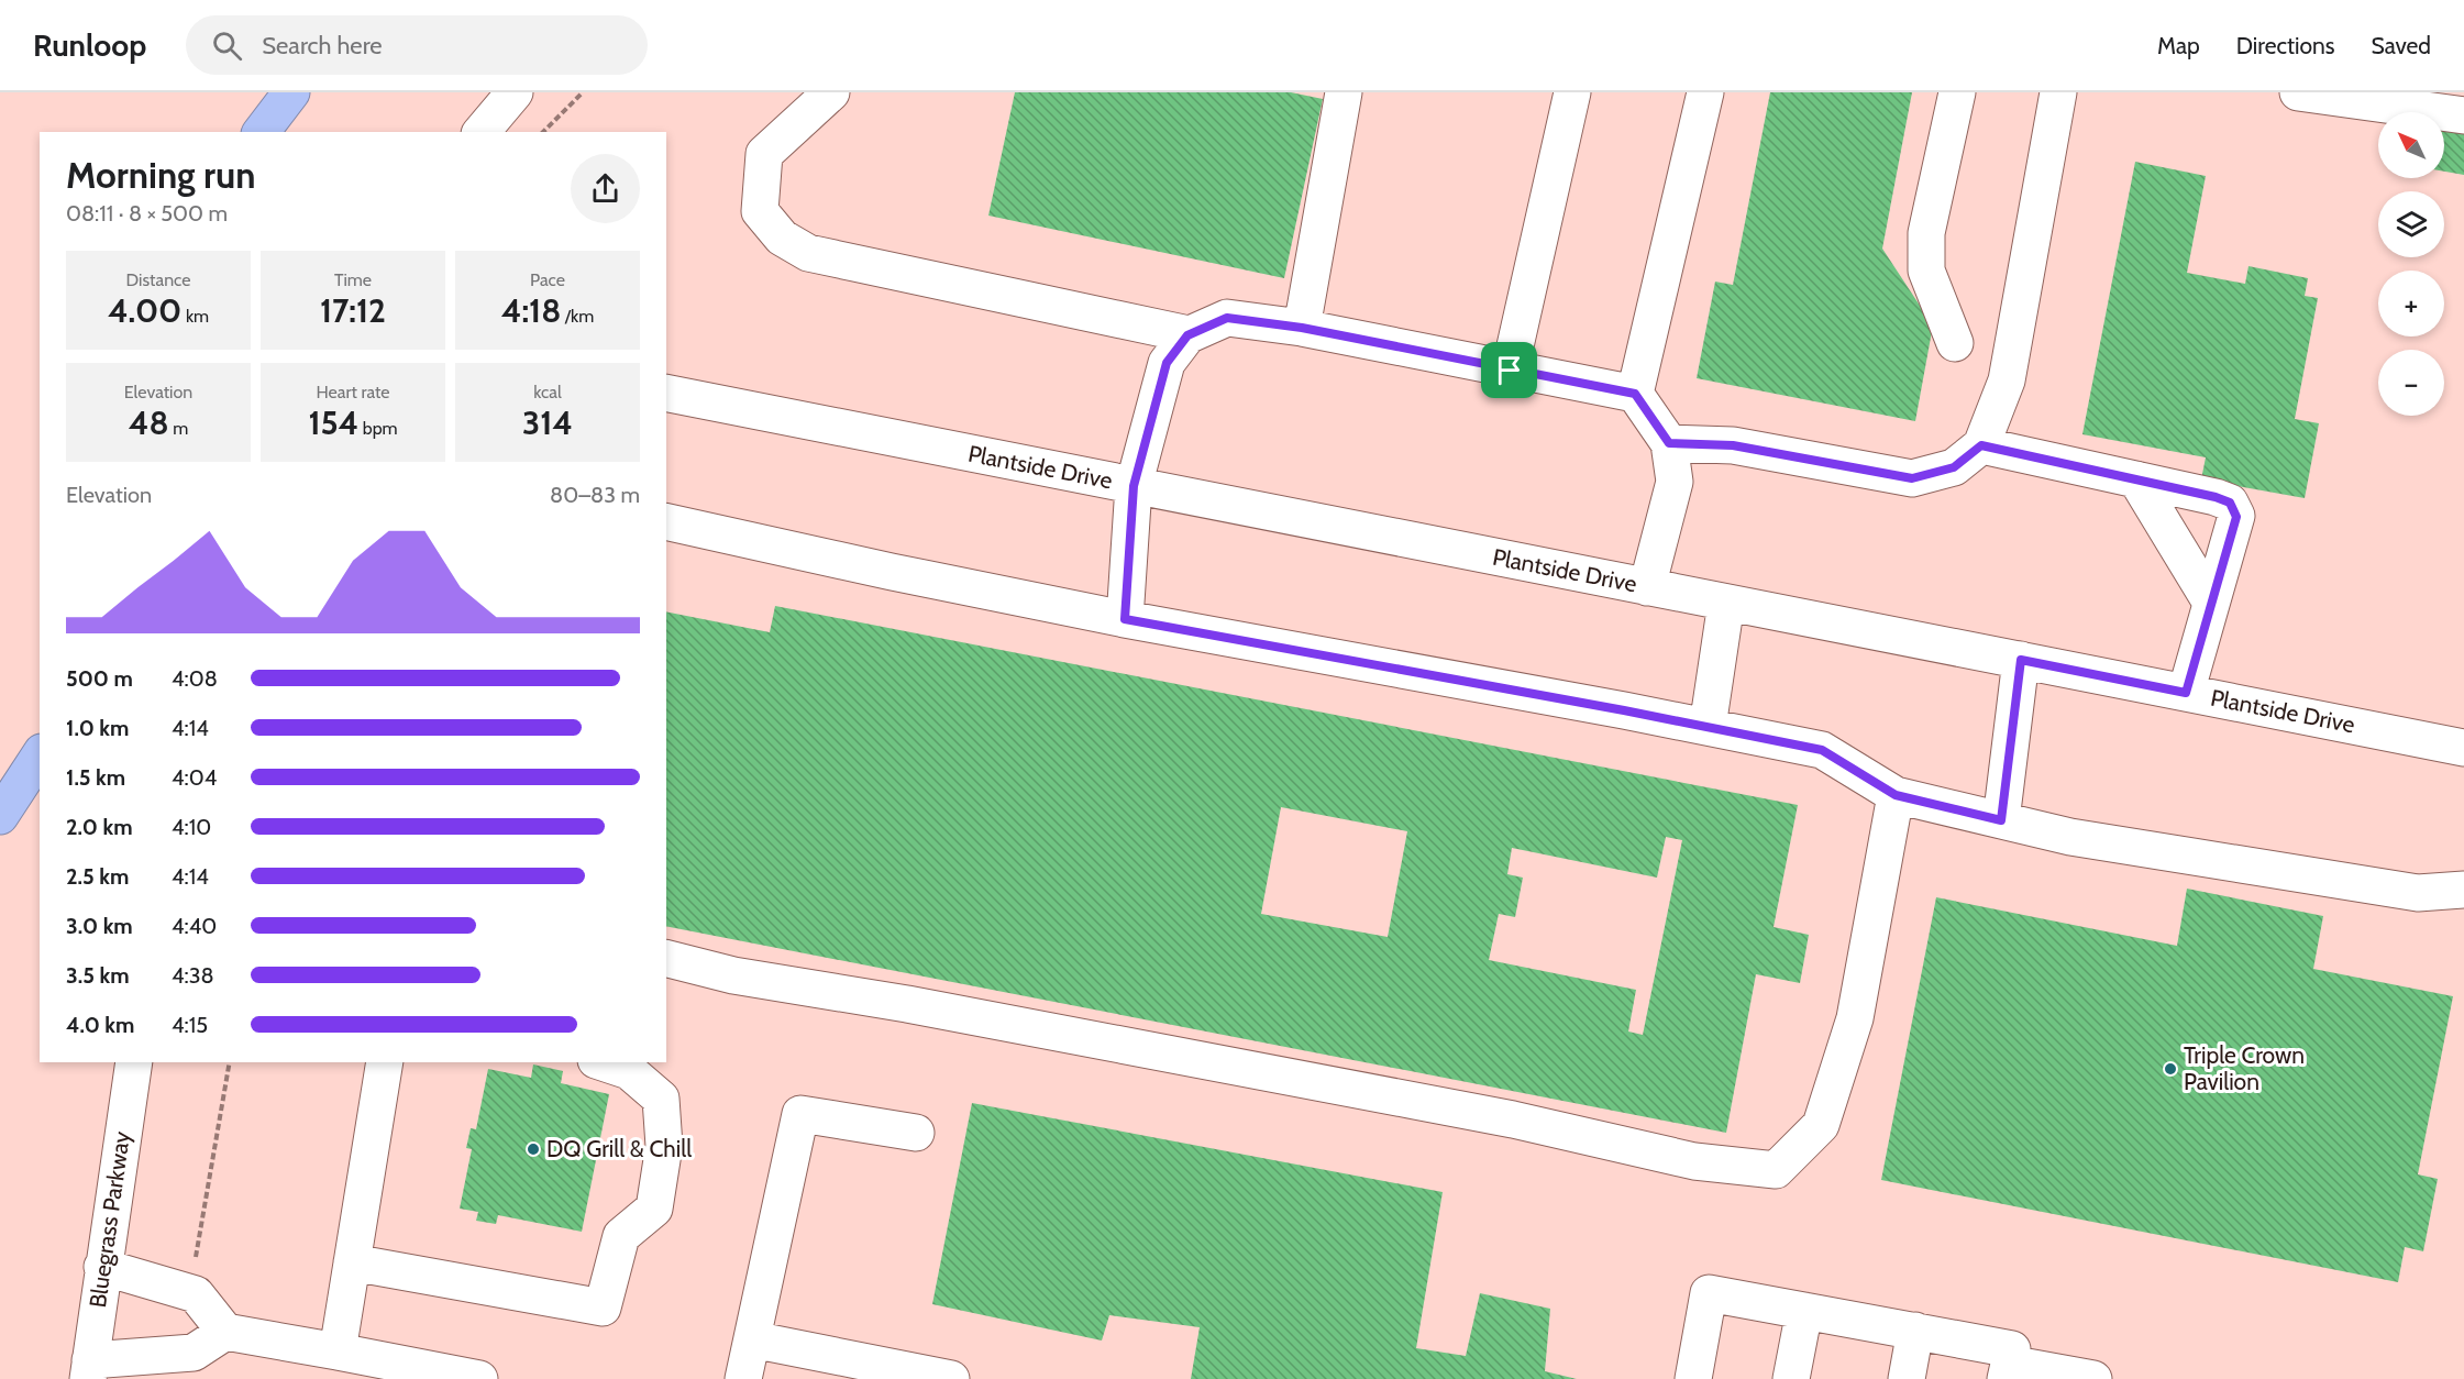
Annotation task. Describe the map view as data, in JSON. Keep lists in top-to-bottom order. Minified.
{"streets":{"street":["Plantside Drive","Bluegrass Parkway"]},"places":["Triple Crown Pavilion","DQ Grill & Chill"],"north":"top left","page":{"header":"Runloop","search":"Search here","nav":["Map","Directions","Saved"],"map_buttons":["+","−"],"heading":["Morning run","08:11 · 8 × 500 m"],"stats":[["Distance","4.00 km"],["Time","17:12"],["Pace","4:18 /km"],["Elevation","48 m"],["Heart rate","154 bpm"],["kcal","314"]],"chart":["Elevation","80–83 m"],"list":[{"name":"500 m","note":"4:08"},{"name":"1.0 km","note":"4:14"},{"name":"1.5 km","note":"4:04"},{"name":"2.0 km","note":"4:10"},{"name":"2.5 km","note":"4:14"},{"name":"3.0 km","note":"4:40"},{"name":"3.5 km","note":"4:38"},{"name":"4.0 km","note":"4:15"}]}}
